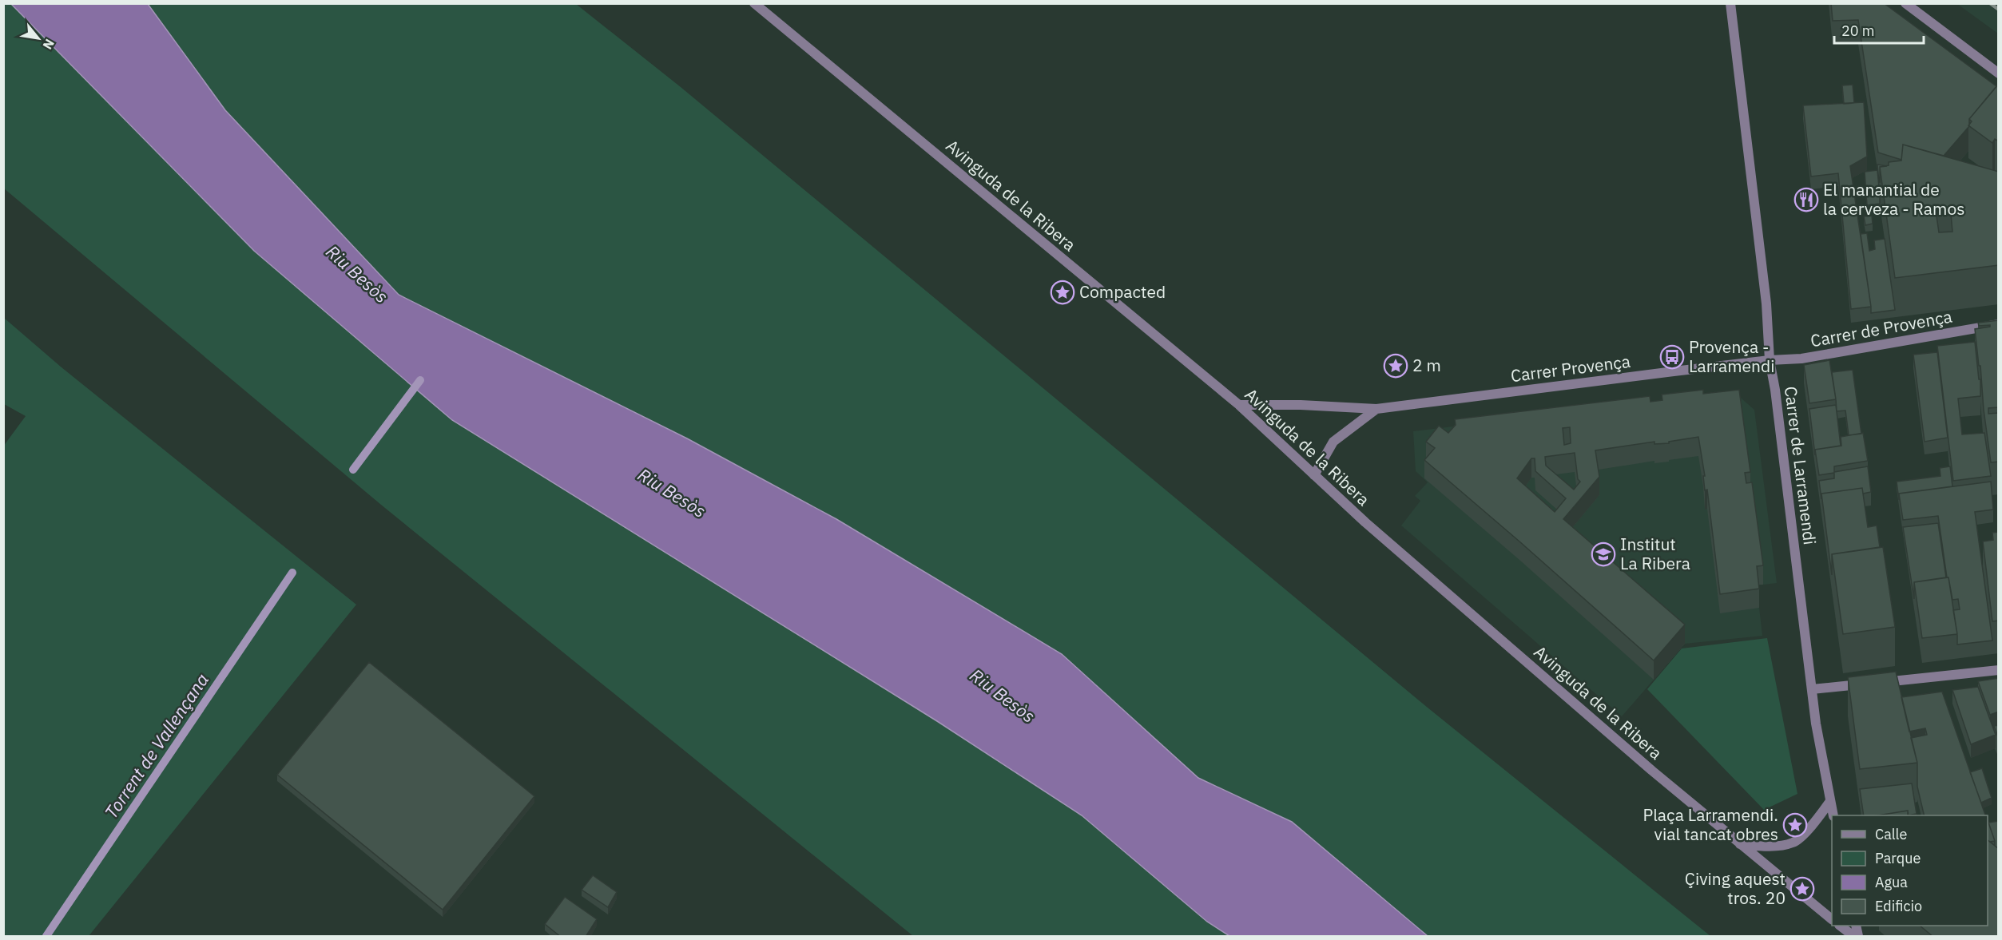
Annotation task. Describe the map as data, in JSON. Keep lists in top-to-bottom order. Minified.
{"streets":{"street":["Avinguda de la Ribera","Carrer de Provença","Carrer Provença","Carrer de Larramendi"]},"crossings":[["Avinguda de la Ribera","Carrer Provença"],["Carrer de Provença","Carrer Provença"],["Carrer de Provença","Carrer de Larramendi"],["Carrer Provença","Carrer de Larramendi"]],"water":["Riu Besòs","Torrent de Vallençana"],"places":{"restaurant":["El manantial de la cerveza - Ramos"],"place":["Compacted","2 m","Plaça Larramendi. vial tancat obres","Çiving aquest tros. 20"],"bus stop":["Provença - Larramendi"],"school or university":["Institut La Ribera"]},"legend":["Calle","Parque","Agua","Edificio"],"scale_bar":"20 m","north":"bottom right"}
